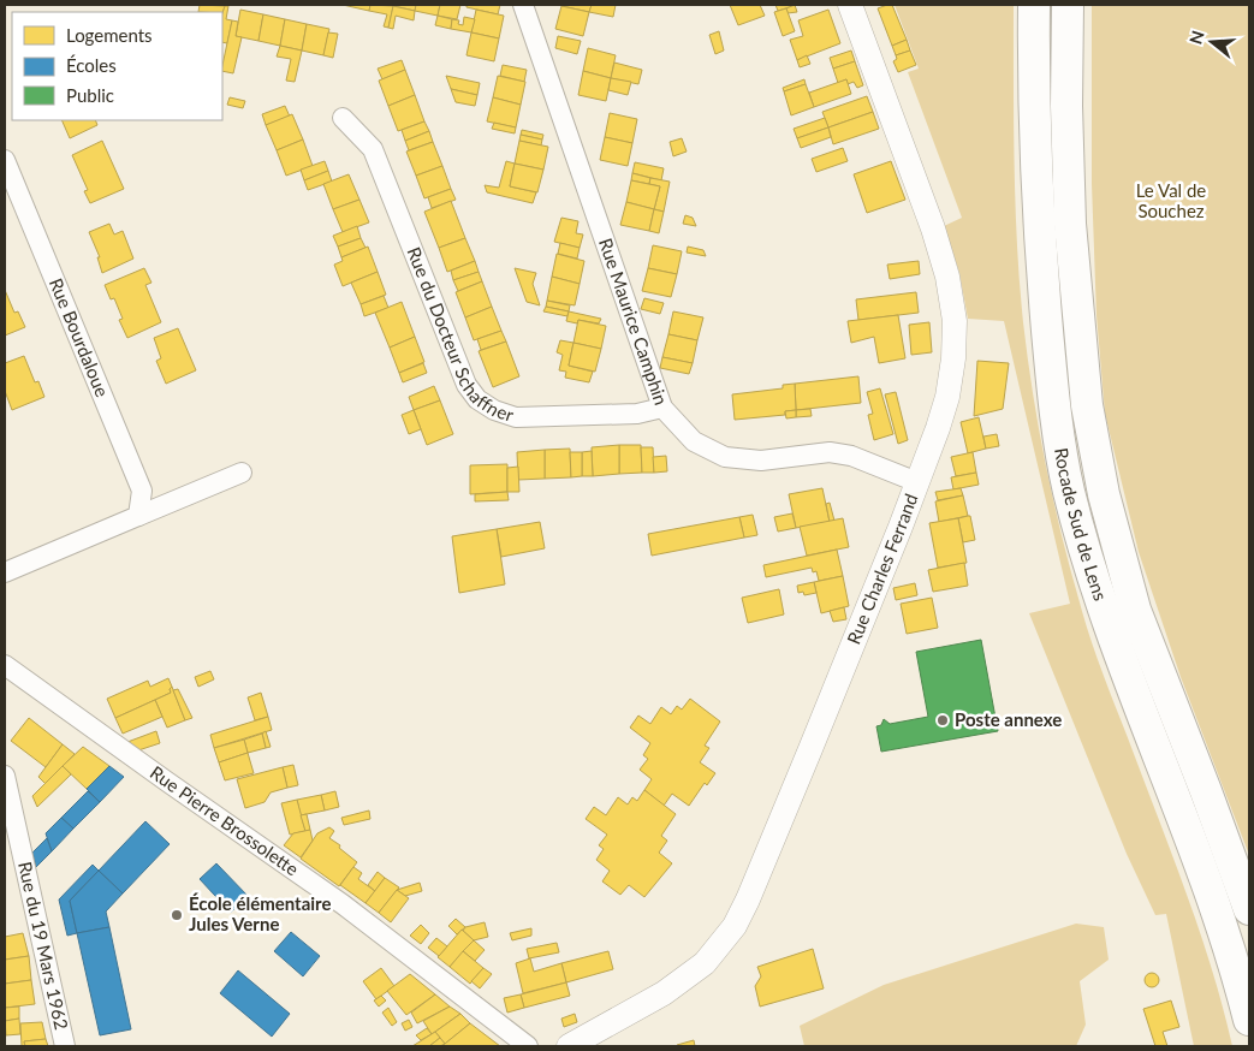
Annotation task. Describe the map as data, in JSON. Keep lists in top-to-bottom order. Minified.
{"streets":{"highway":["Rocade Sud de Lens"],"street":["Rue Maurice Camphin","Rue du Docteur Schaffner","Rue Bourdaloue","Rue Charles Ferrand","Rue Pierre Brossolette","Rue du 19 Mars 1962"]},"crossings":[["Rue Maurice Camphin","Rue du Docteur Schaffner"],["Rue Maurice Camphin","Rue Charles Ferrand"]],"parks":["Le Val de Souchez"],"places":["Poste annexe","École élémentaire Jules Verne"],"legend":["Logements","Écoles","Public"],"north":"left"}
